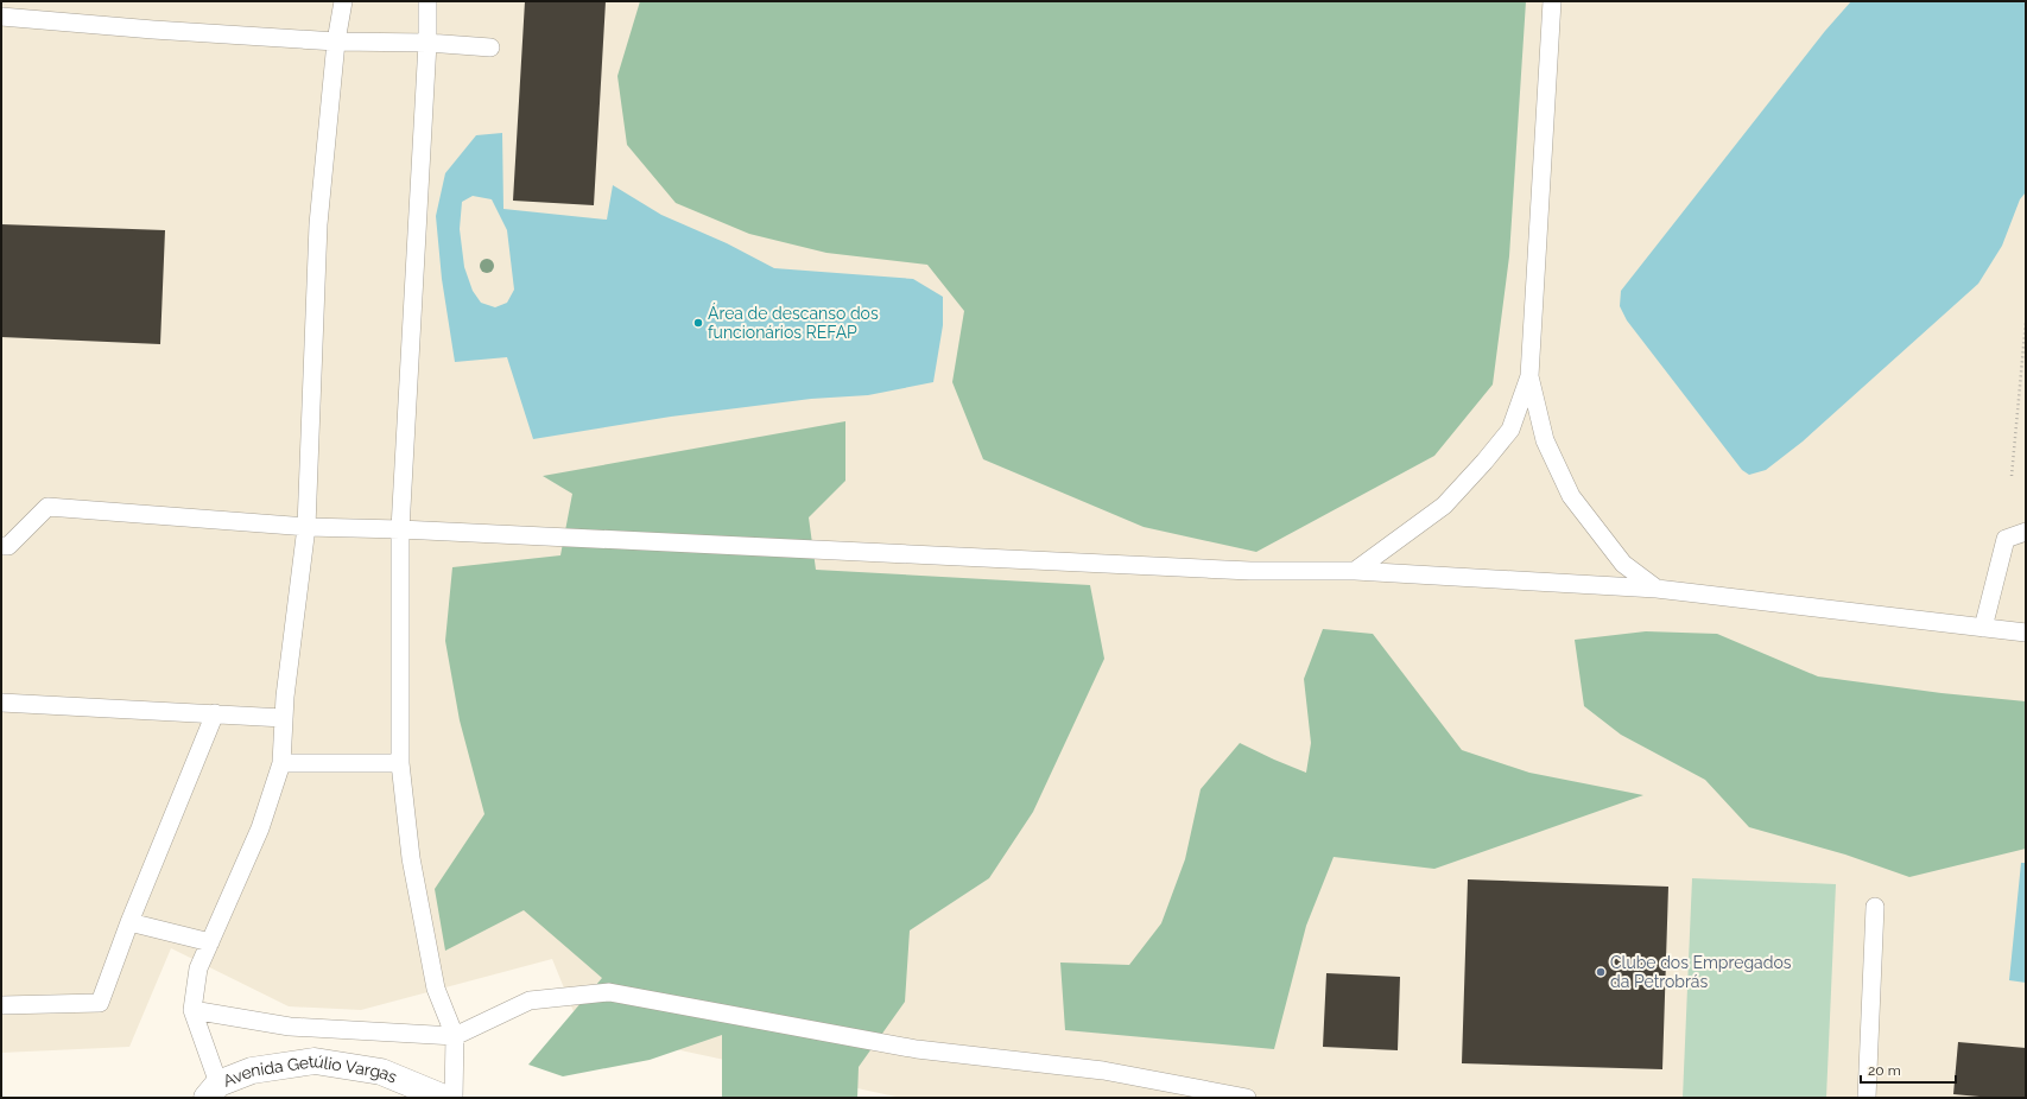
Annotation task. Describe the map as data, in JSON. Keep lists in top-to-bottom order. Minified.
{"streets":{"main road":["Avenida Getúlio Vargas"]},"places":["Área de descanso dos funcionários REFAP","Clube dos Empregados da Petrobrás"],"scale_bar":"20 m"}
